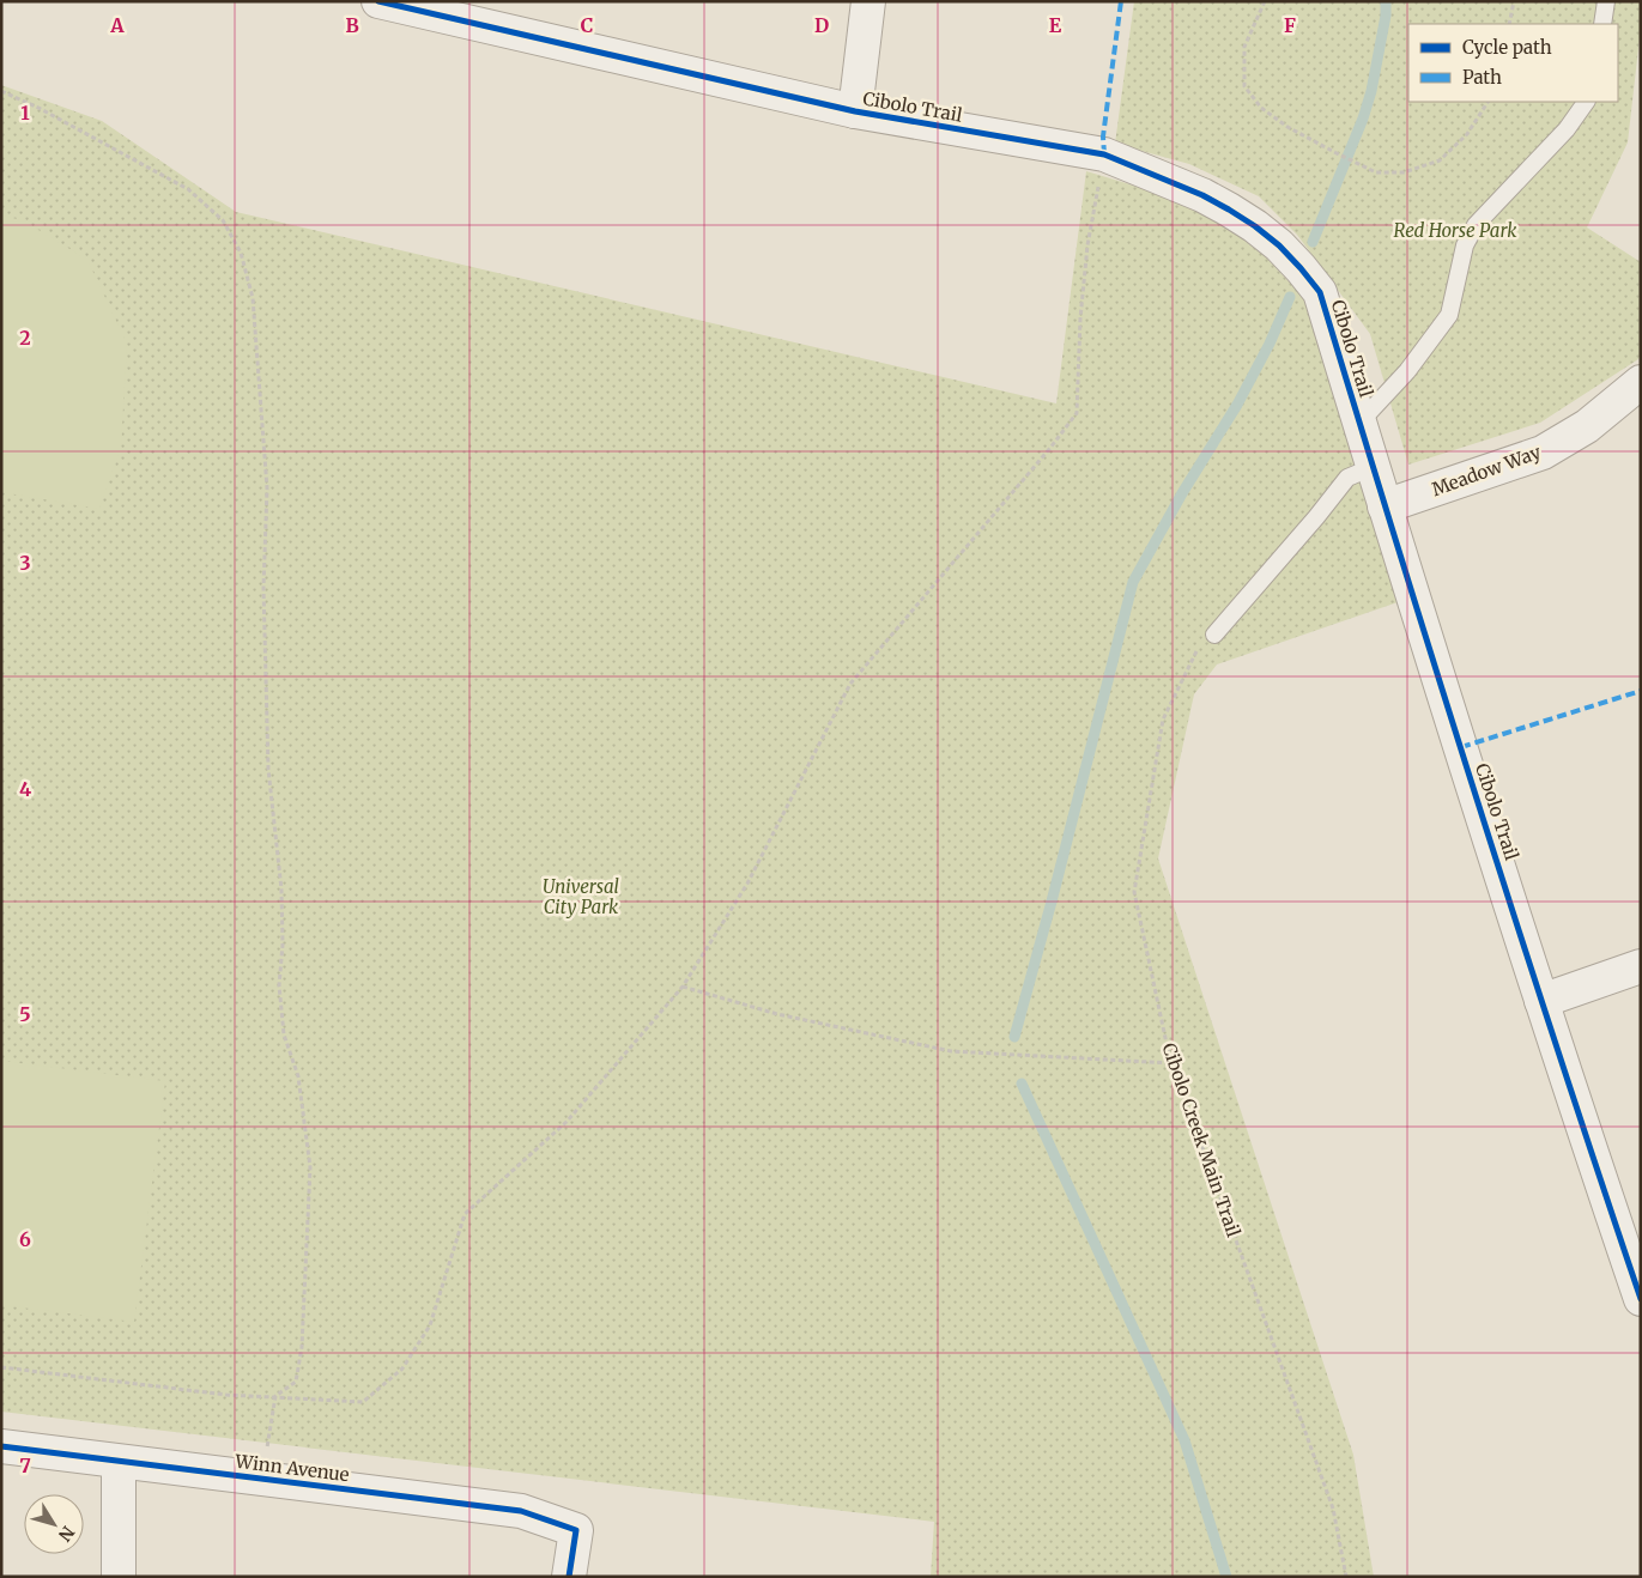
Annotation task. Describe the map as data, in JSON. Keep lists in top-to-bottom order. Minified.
{"streets":{"street":["Cibolo Trail","Meadow Way","Winn Avenue"],"path":["Cibolo Creek Main Trail"]},"crossings":[["Cibolo Trail","Meadow Way"]],"parks":["Red Horse Park","Universal City Park"],"legend":["Cycle path","Path"],"north":"bottom right","grid":{"columns":["A","B","C","D","E","F"],"rows":["1","2","3","4","5","6","7"]}}
